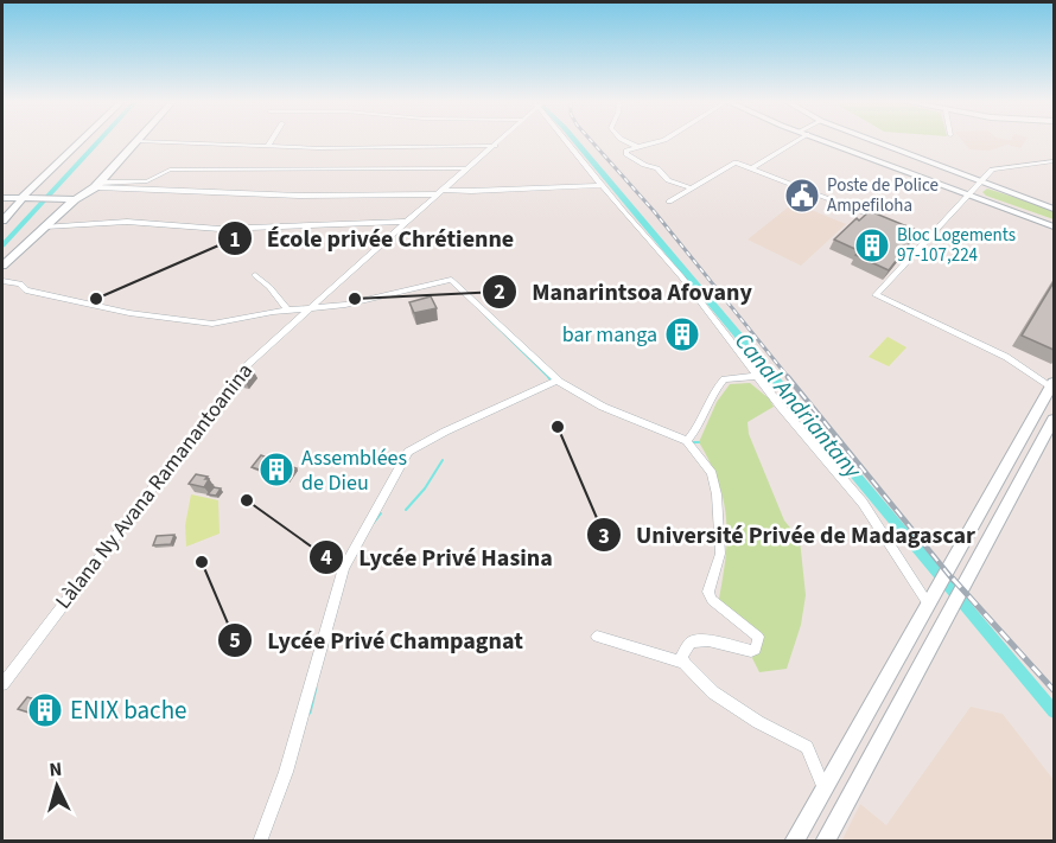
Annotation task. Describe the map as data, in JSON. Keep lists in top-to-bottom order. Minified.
{"streets":{"street":["Làlana Ny Avana Ramanantoanina"]},"water":["Canal Andriantany"],"places":{"public building":["Poste de Police Ampefiloha"],"building":["Bloc Logements 97-107,224","bar manga","Assemblées de Dieu","ENIX bache"],"other":["École privée Chrétienne","Manarintsoa Afovany","Université Privée de Madagascar","Lycée Privé Hasina","Lycée Privé Champagnat"]},"north":"top"}
